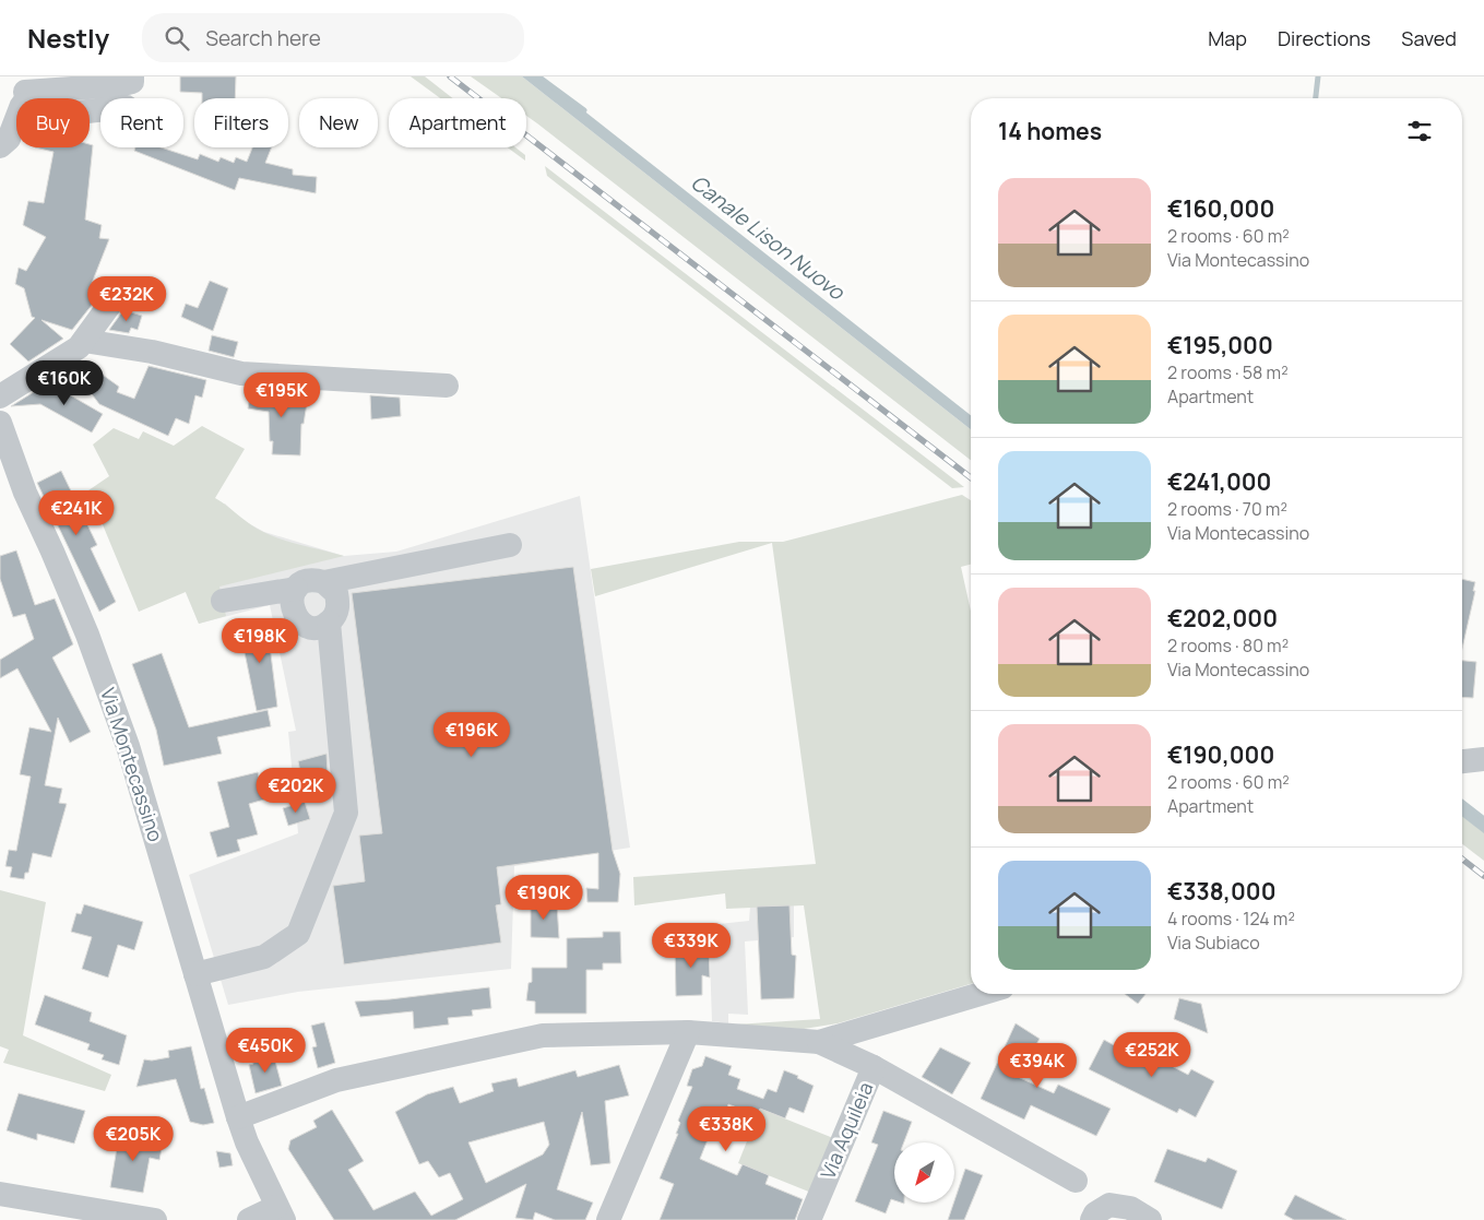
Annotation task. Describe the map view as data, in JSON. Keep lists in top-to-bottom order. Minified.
{"streets":{"street":["Via Montecassino","Via Aquileia"]},"water":["Canale Lison Nuovo"],"north":"bottom left","page":{"header":"Nestly","search":"Search here","nav":["Map","Directions","Saved"],"chip":["Buy","Rent","Filters","New","Apartment"],"heading":"14 homes","list":[{"name":"€160,000","note":"2 rooms · 60 m² · Via Montecassino"},{"name":"€195,000","note":"2 rooms · 58 m² · Apartment"},{"name":"€241,000","note":"2 rooms · 70 m² · Via Montecassino"},{"name":"€202,000","note":"2 rooms · 80 m² · Via Montecassino"},{"name":"€190,000","note":"2 rooms · 60 m² · Apartment"},{"name":"€338,000","note":"4 rooms · 124 m² · Via Subiaco"}],"price":["€232K","€160K","€195K","€241K","€198K","€196K","€202K","€190K","€339K","€450K","€252K","€394K","€338K","€205K"]}}
